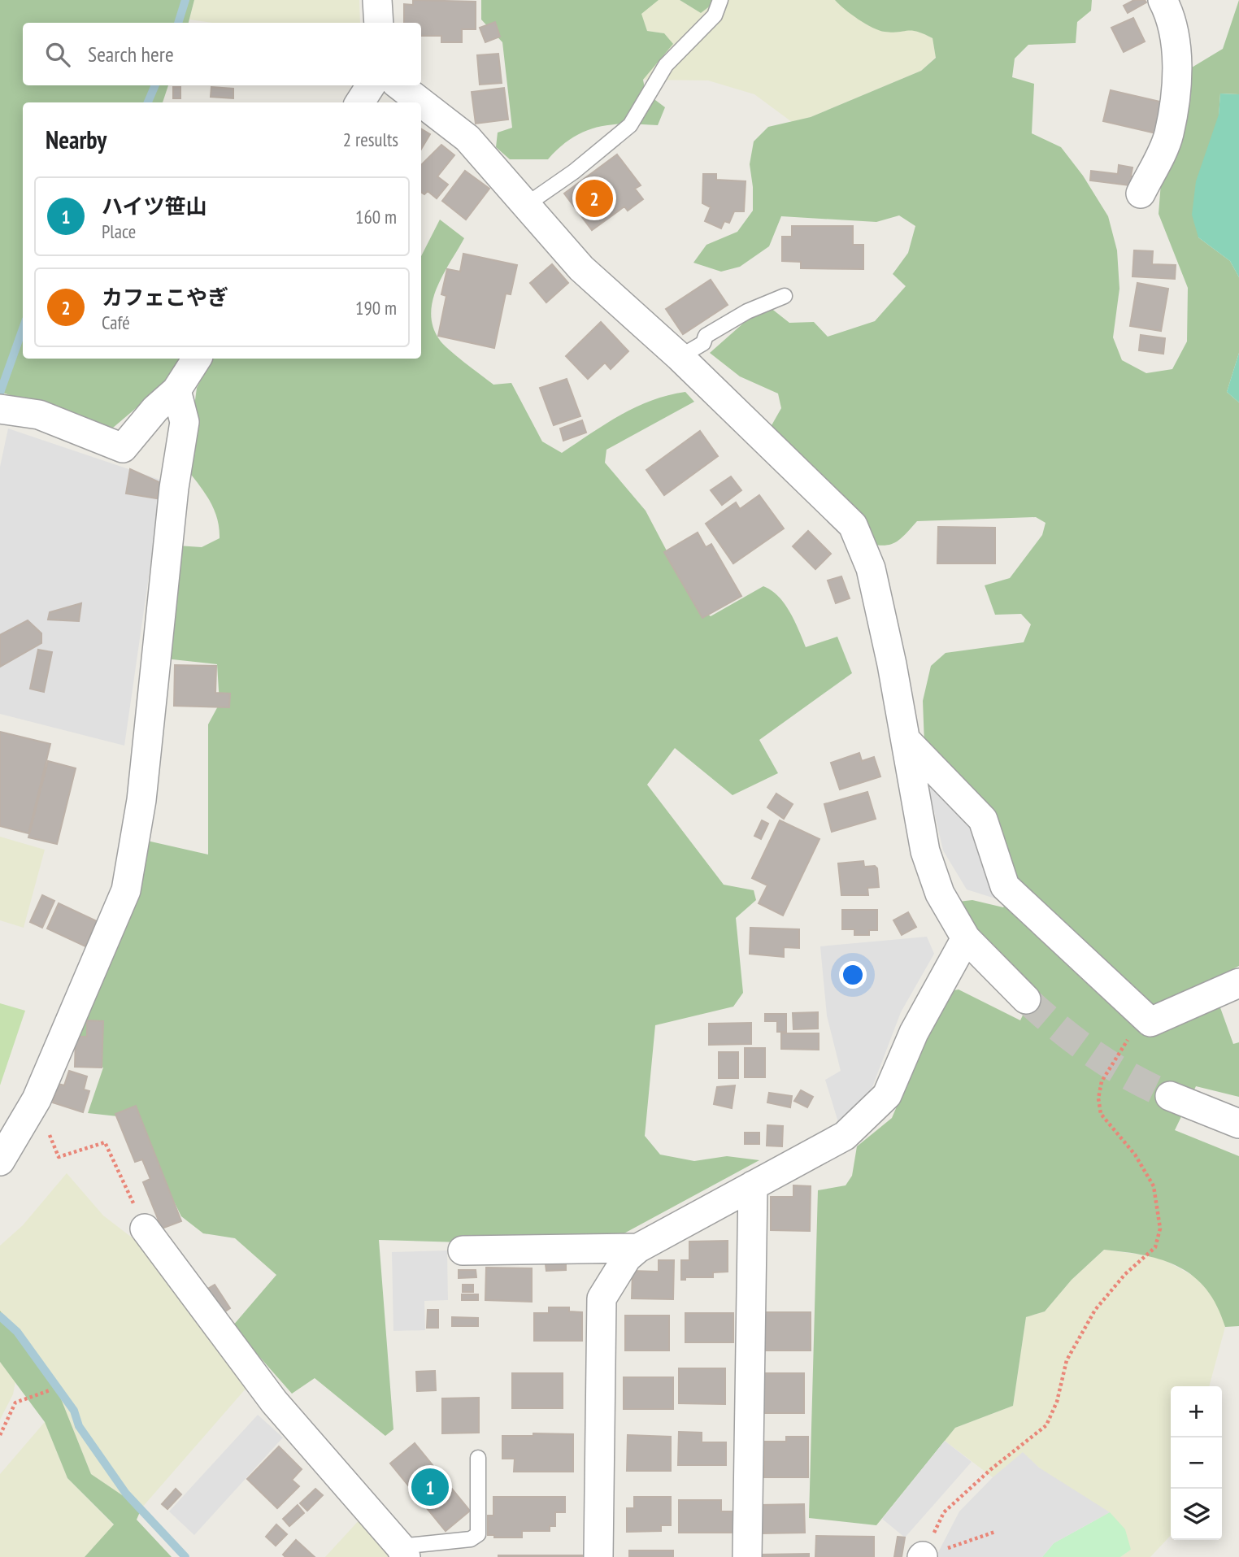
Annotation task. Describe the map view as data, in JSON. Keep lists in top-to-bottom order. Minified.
{"page":{"search":"Search here","heading":["Nearby","2 results"],"pins":["2","1"],"list":[{"mark":"1","name":"ハイツ笹山","note":"Place","value":"160 m"},{"mark":"2","name":"カフェこやぎ","note":"Café","value":"190 m"}],"map_buttons":["+","−"]}}
